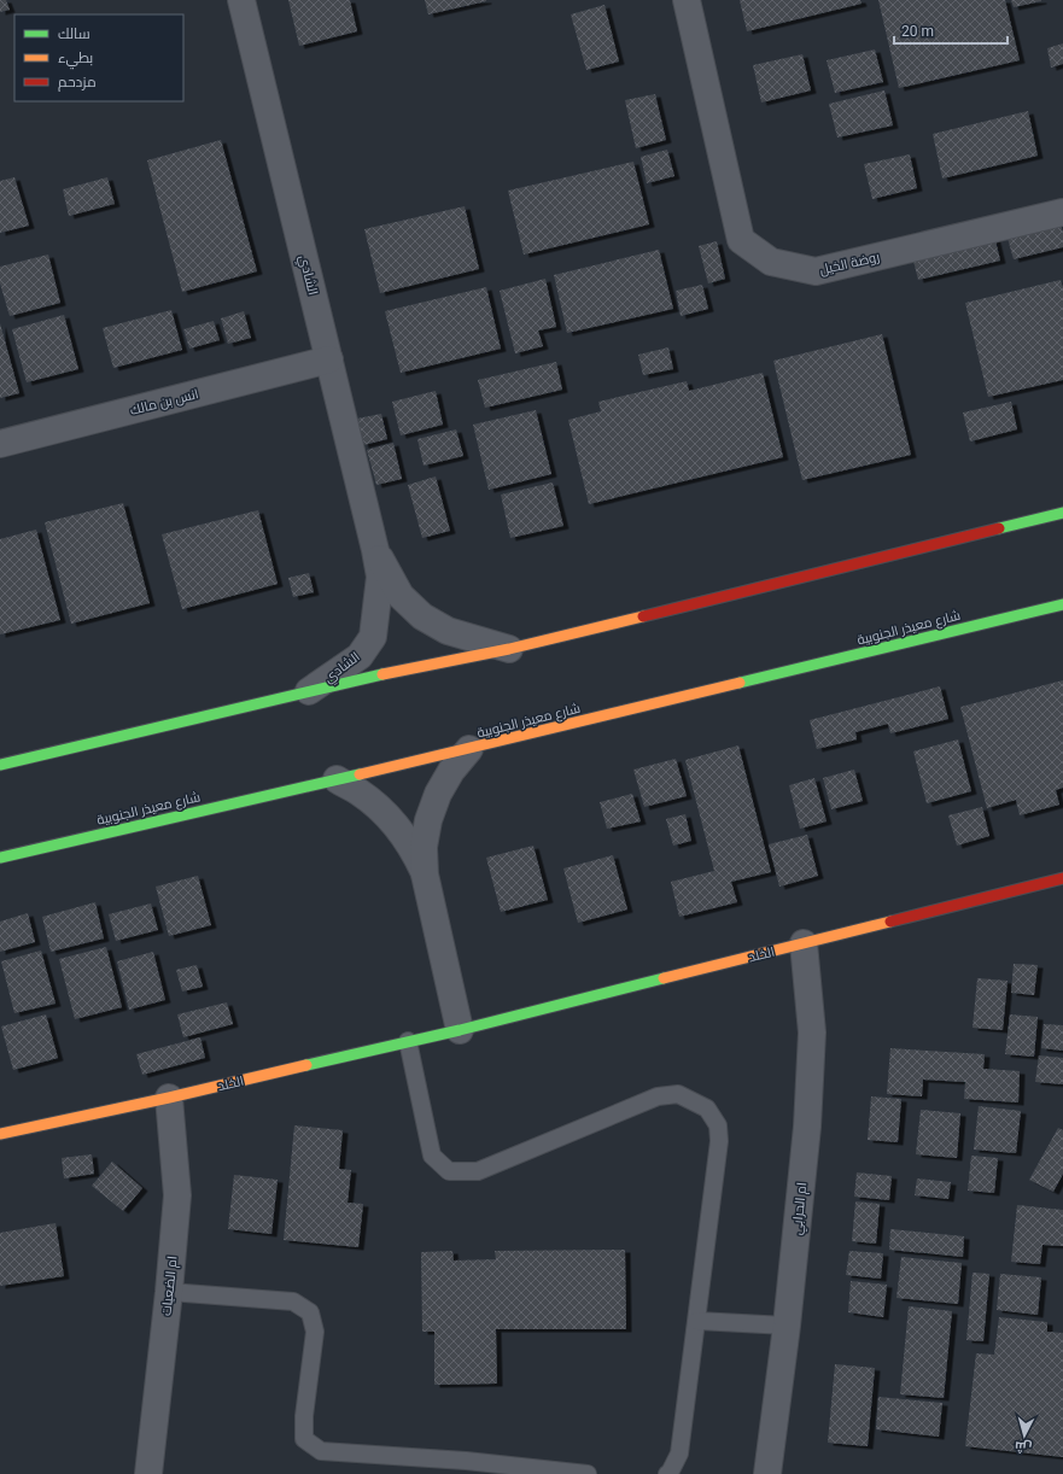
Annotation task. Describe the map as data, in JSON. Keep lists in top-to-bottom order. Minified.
{"streets":{"street":["روضة الخيل","الشادي","انس بن مالك","شارع معيذر الجنوبية","الخلد","ام الحرابي","ام الضعيات"]},"crossings":[["الشادي","انس بن مالك"],["الخلد","ام الحرابي"],["الخلد","ام الضعيات"]],"legend":["سالك","بطيء","مزدحم"],"scale_bar":"20 m","north":"bottom"}
